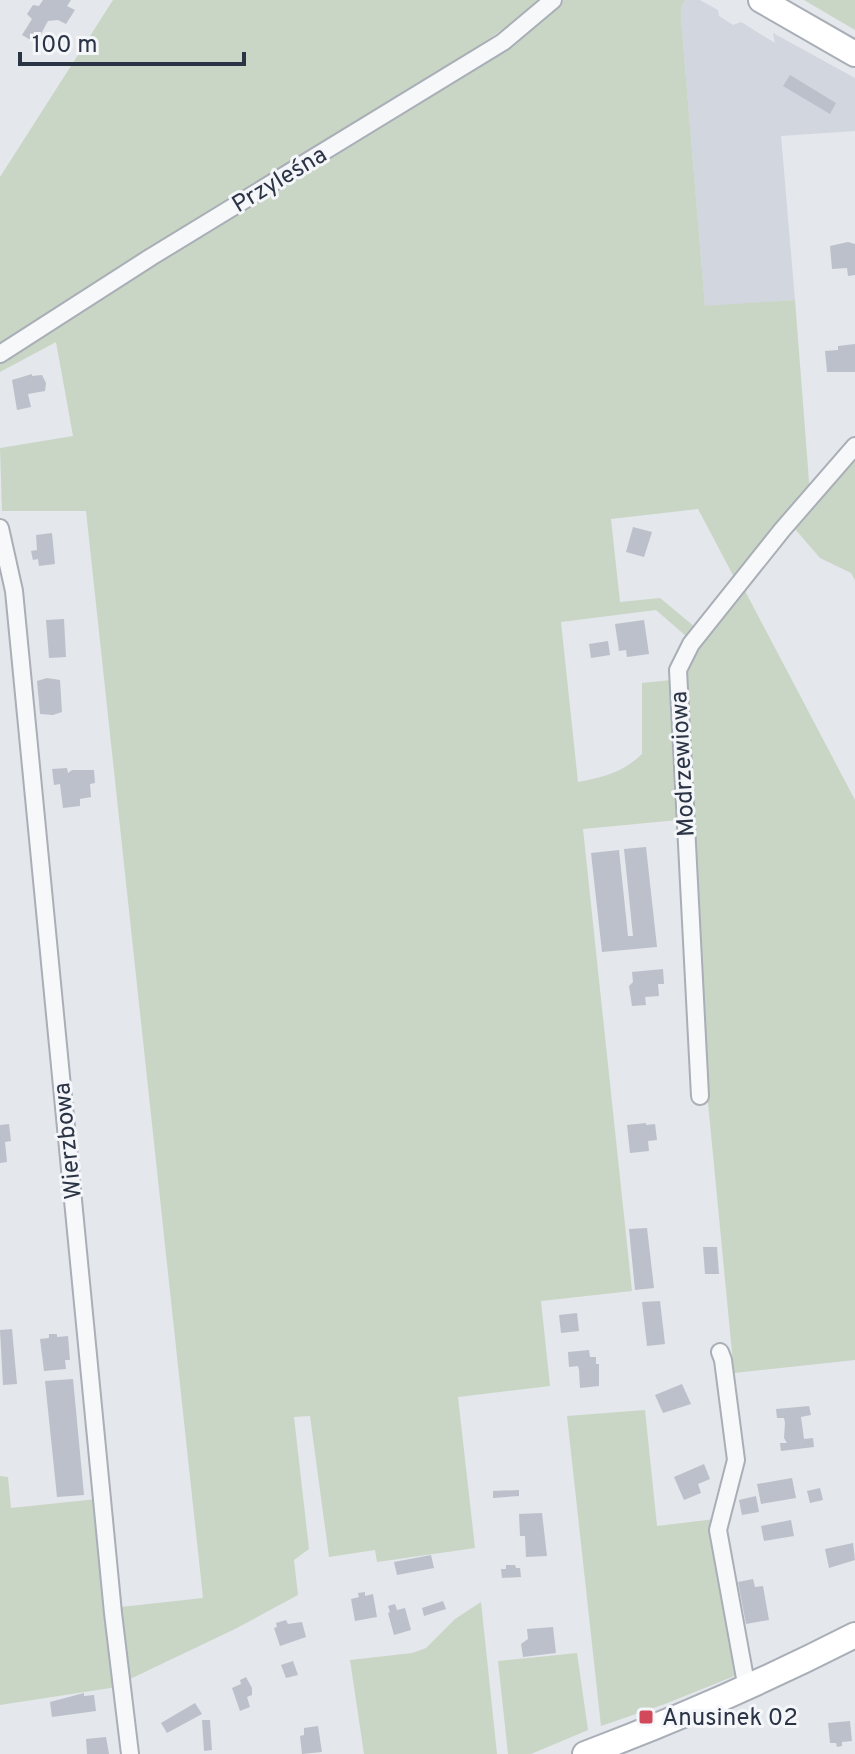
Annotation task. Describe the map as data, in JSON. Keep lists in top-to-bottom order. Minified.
{"streets":{"street":["Przyleśna","Modrzewiowa","Wierzbowa"]},"places":{"transit":["Anusinek 02"]},"scale_bar":"100 m"}
